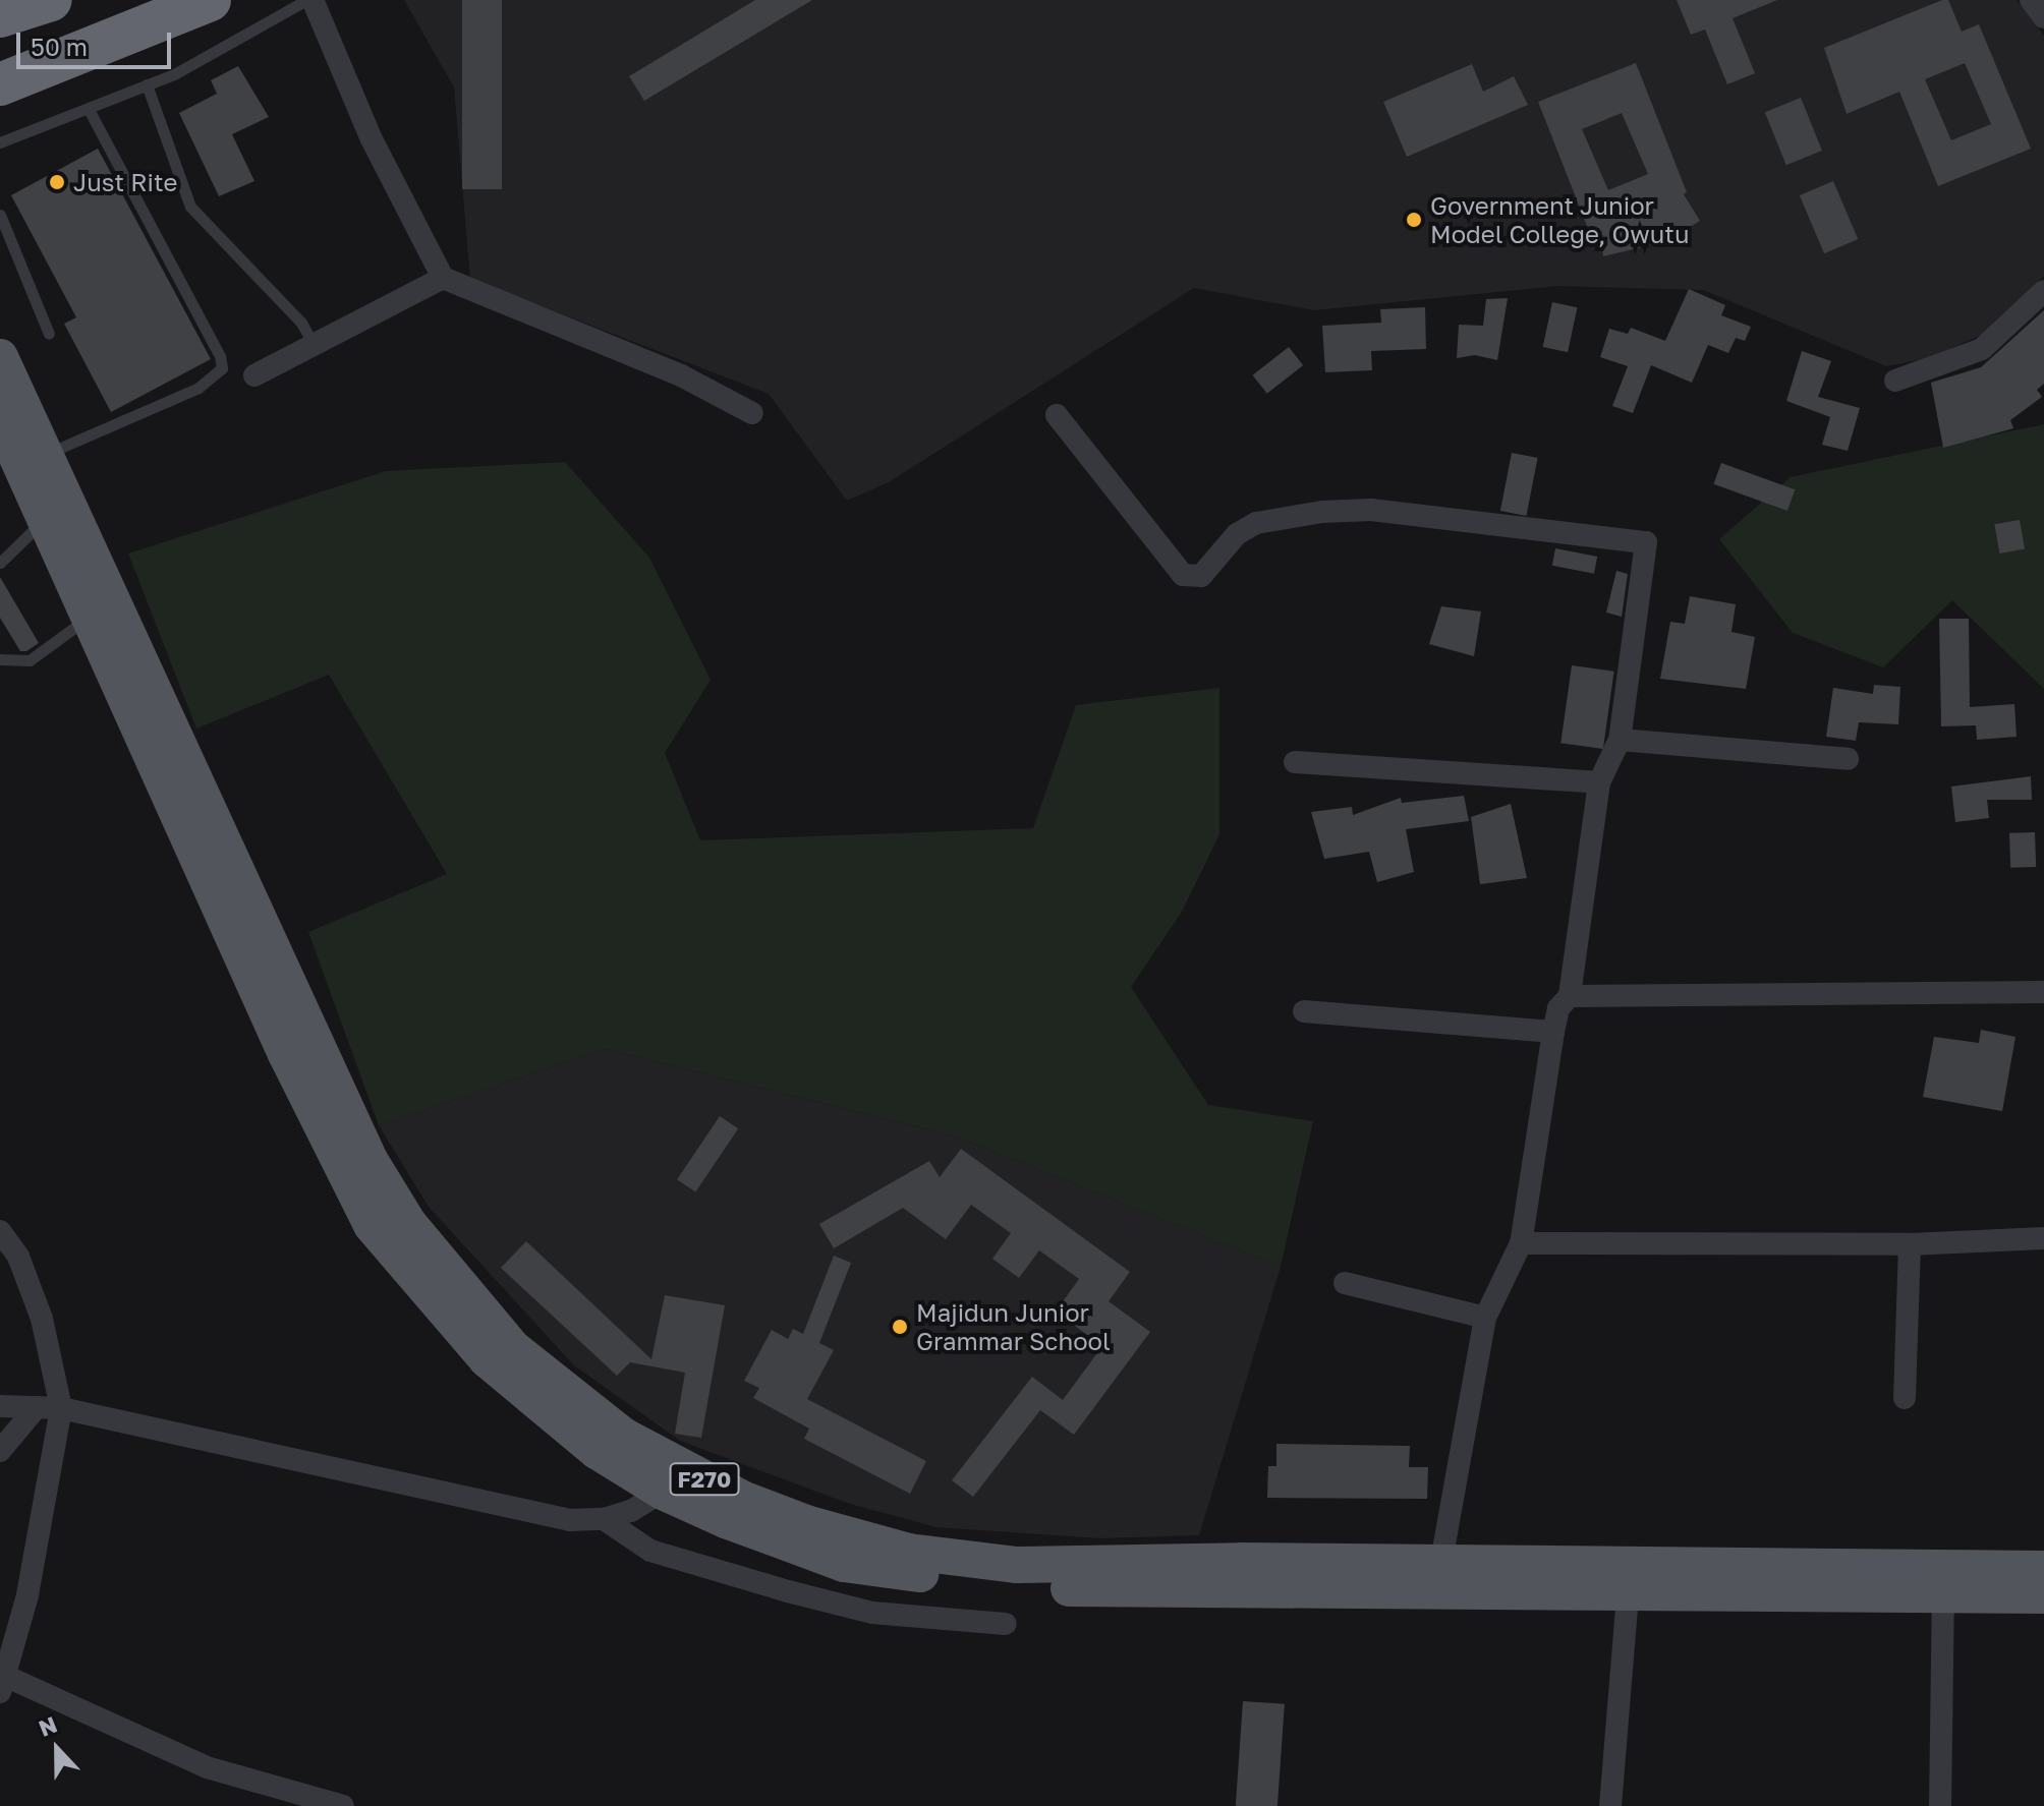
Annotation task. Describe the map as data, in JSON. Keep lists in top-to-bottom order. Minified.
{"streets":{"main road":["F270"]},"places":["Just Rite","Government Junior Model College, Owutu","Majidun Junior Grammar School"],"scale_bar":"50 m","north":"top"}
